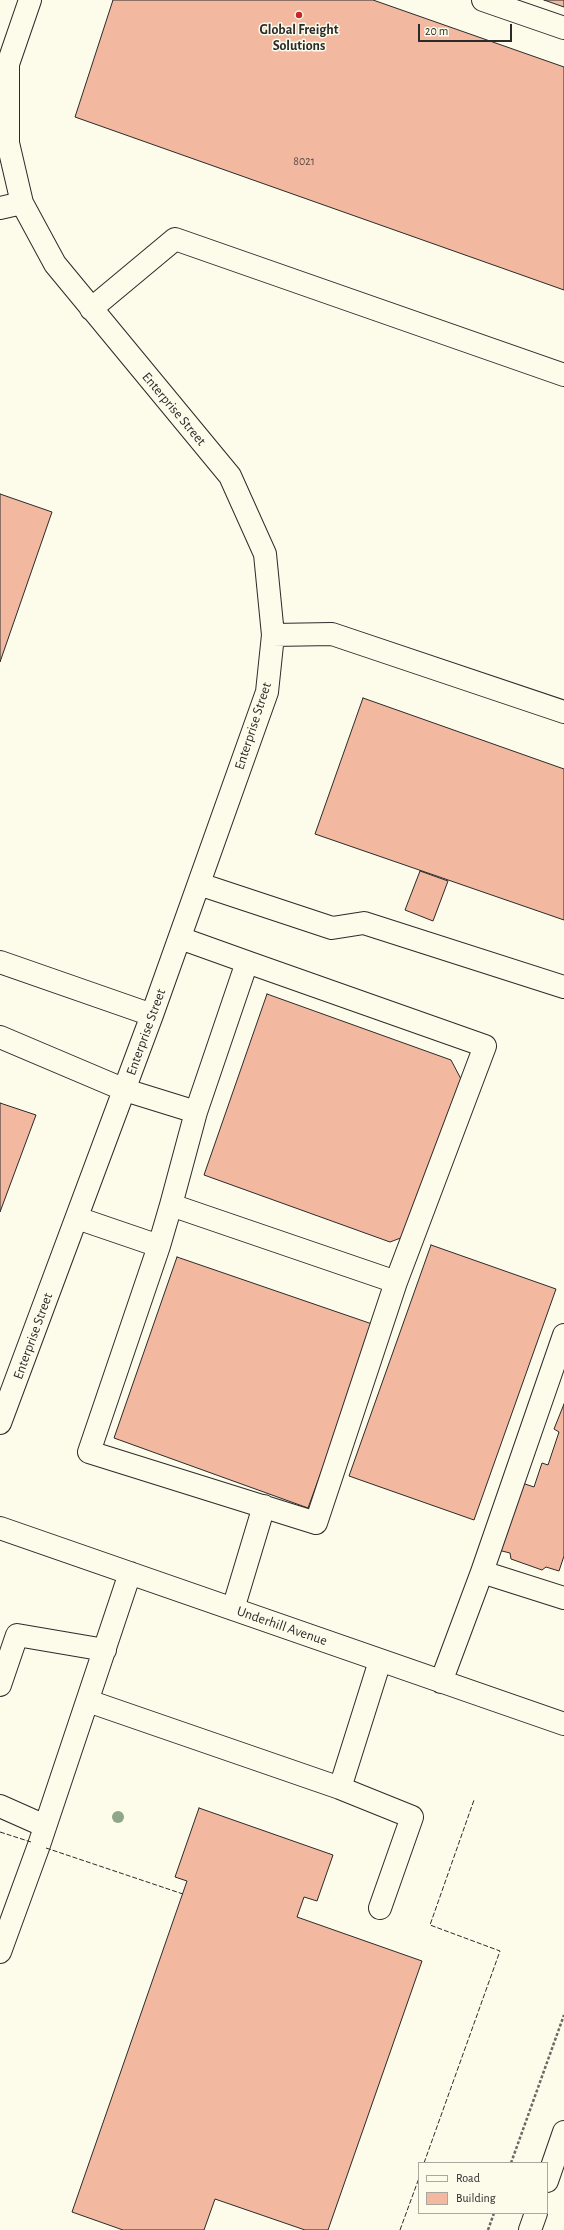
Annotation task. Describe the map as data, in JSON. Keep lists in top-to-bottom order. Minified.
{"streets":{"street":["Enterprise Street","Underhill Avenue"]},"places":["Global Freight Solutions"],"house_numbers":["8021"],"legend":["Road","Building"],"scale_bar":"20 m"}
